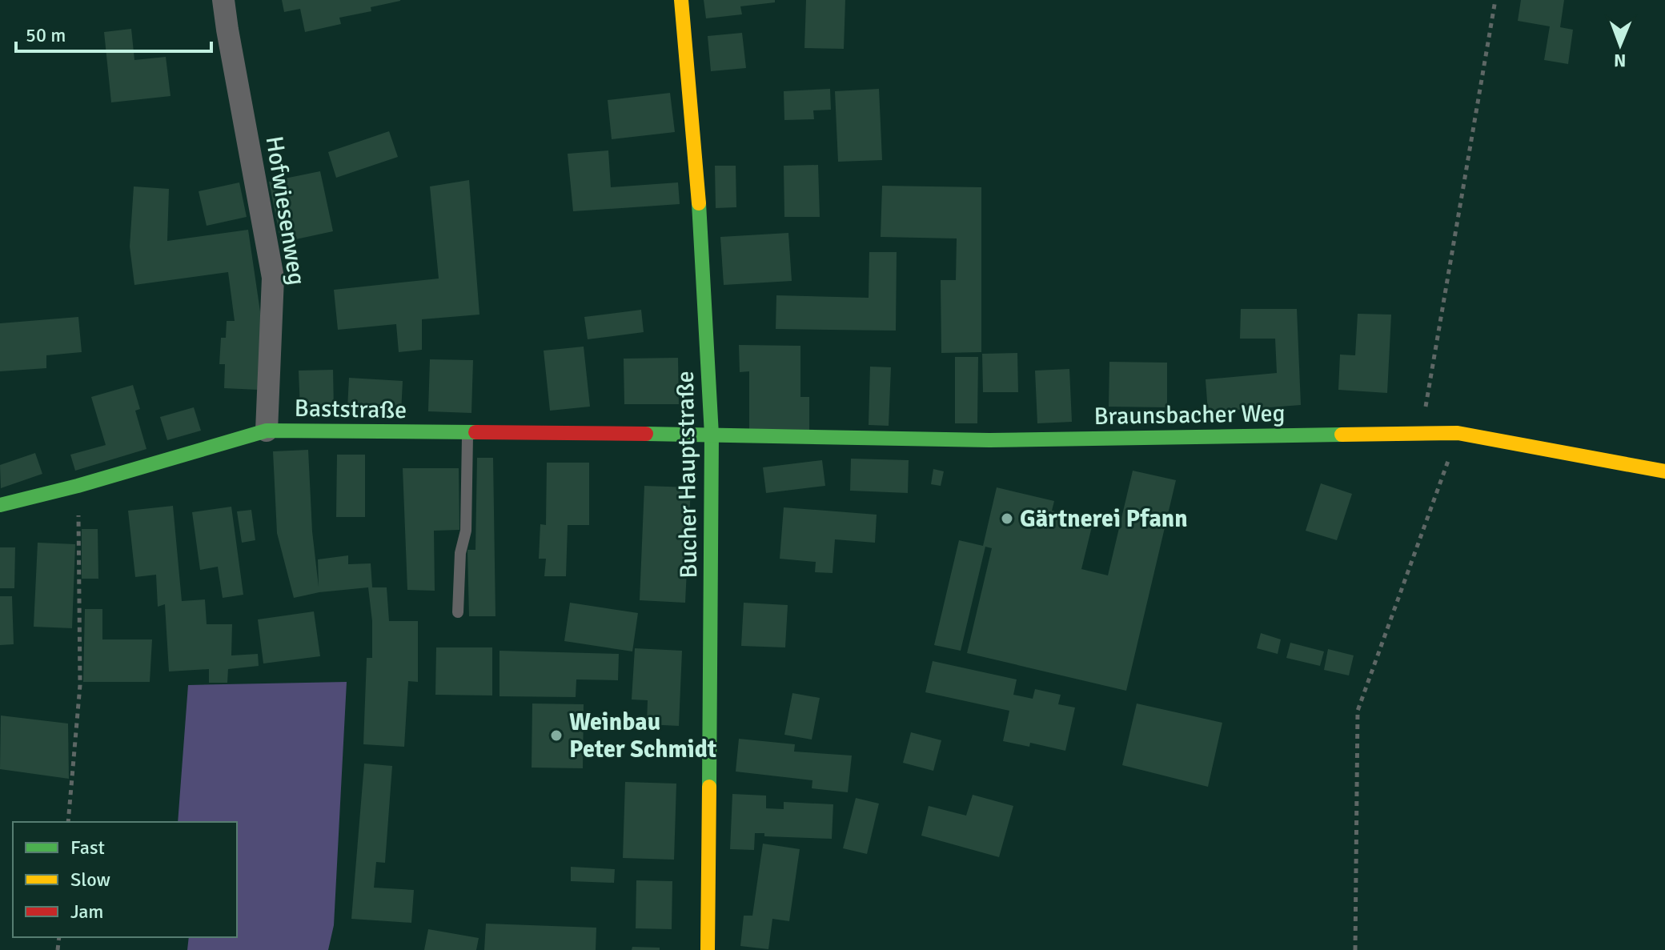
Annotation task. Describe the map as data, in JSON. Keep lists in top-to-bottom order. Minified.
{"streets":{"street":["Hofwiesenweg","Baststraße","Braunsbacher Weg","Bucher Hauptstraße"]},"crossings":[["Hofwiesenweg","Baststraße"],["Baststraße","Braunsbacher Weg"],["Baststraße","Bucher Hauptstraße"],["Braunsbacher Weg","Bucher Hauptstraße"]],"places":["Gärtnerei Pfann","Weinbau Peter Schmidt"],"legend":["Fast","Slow","Jam"],"scale_bar":"50 m","north":"bottom"}
